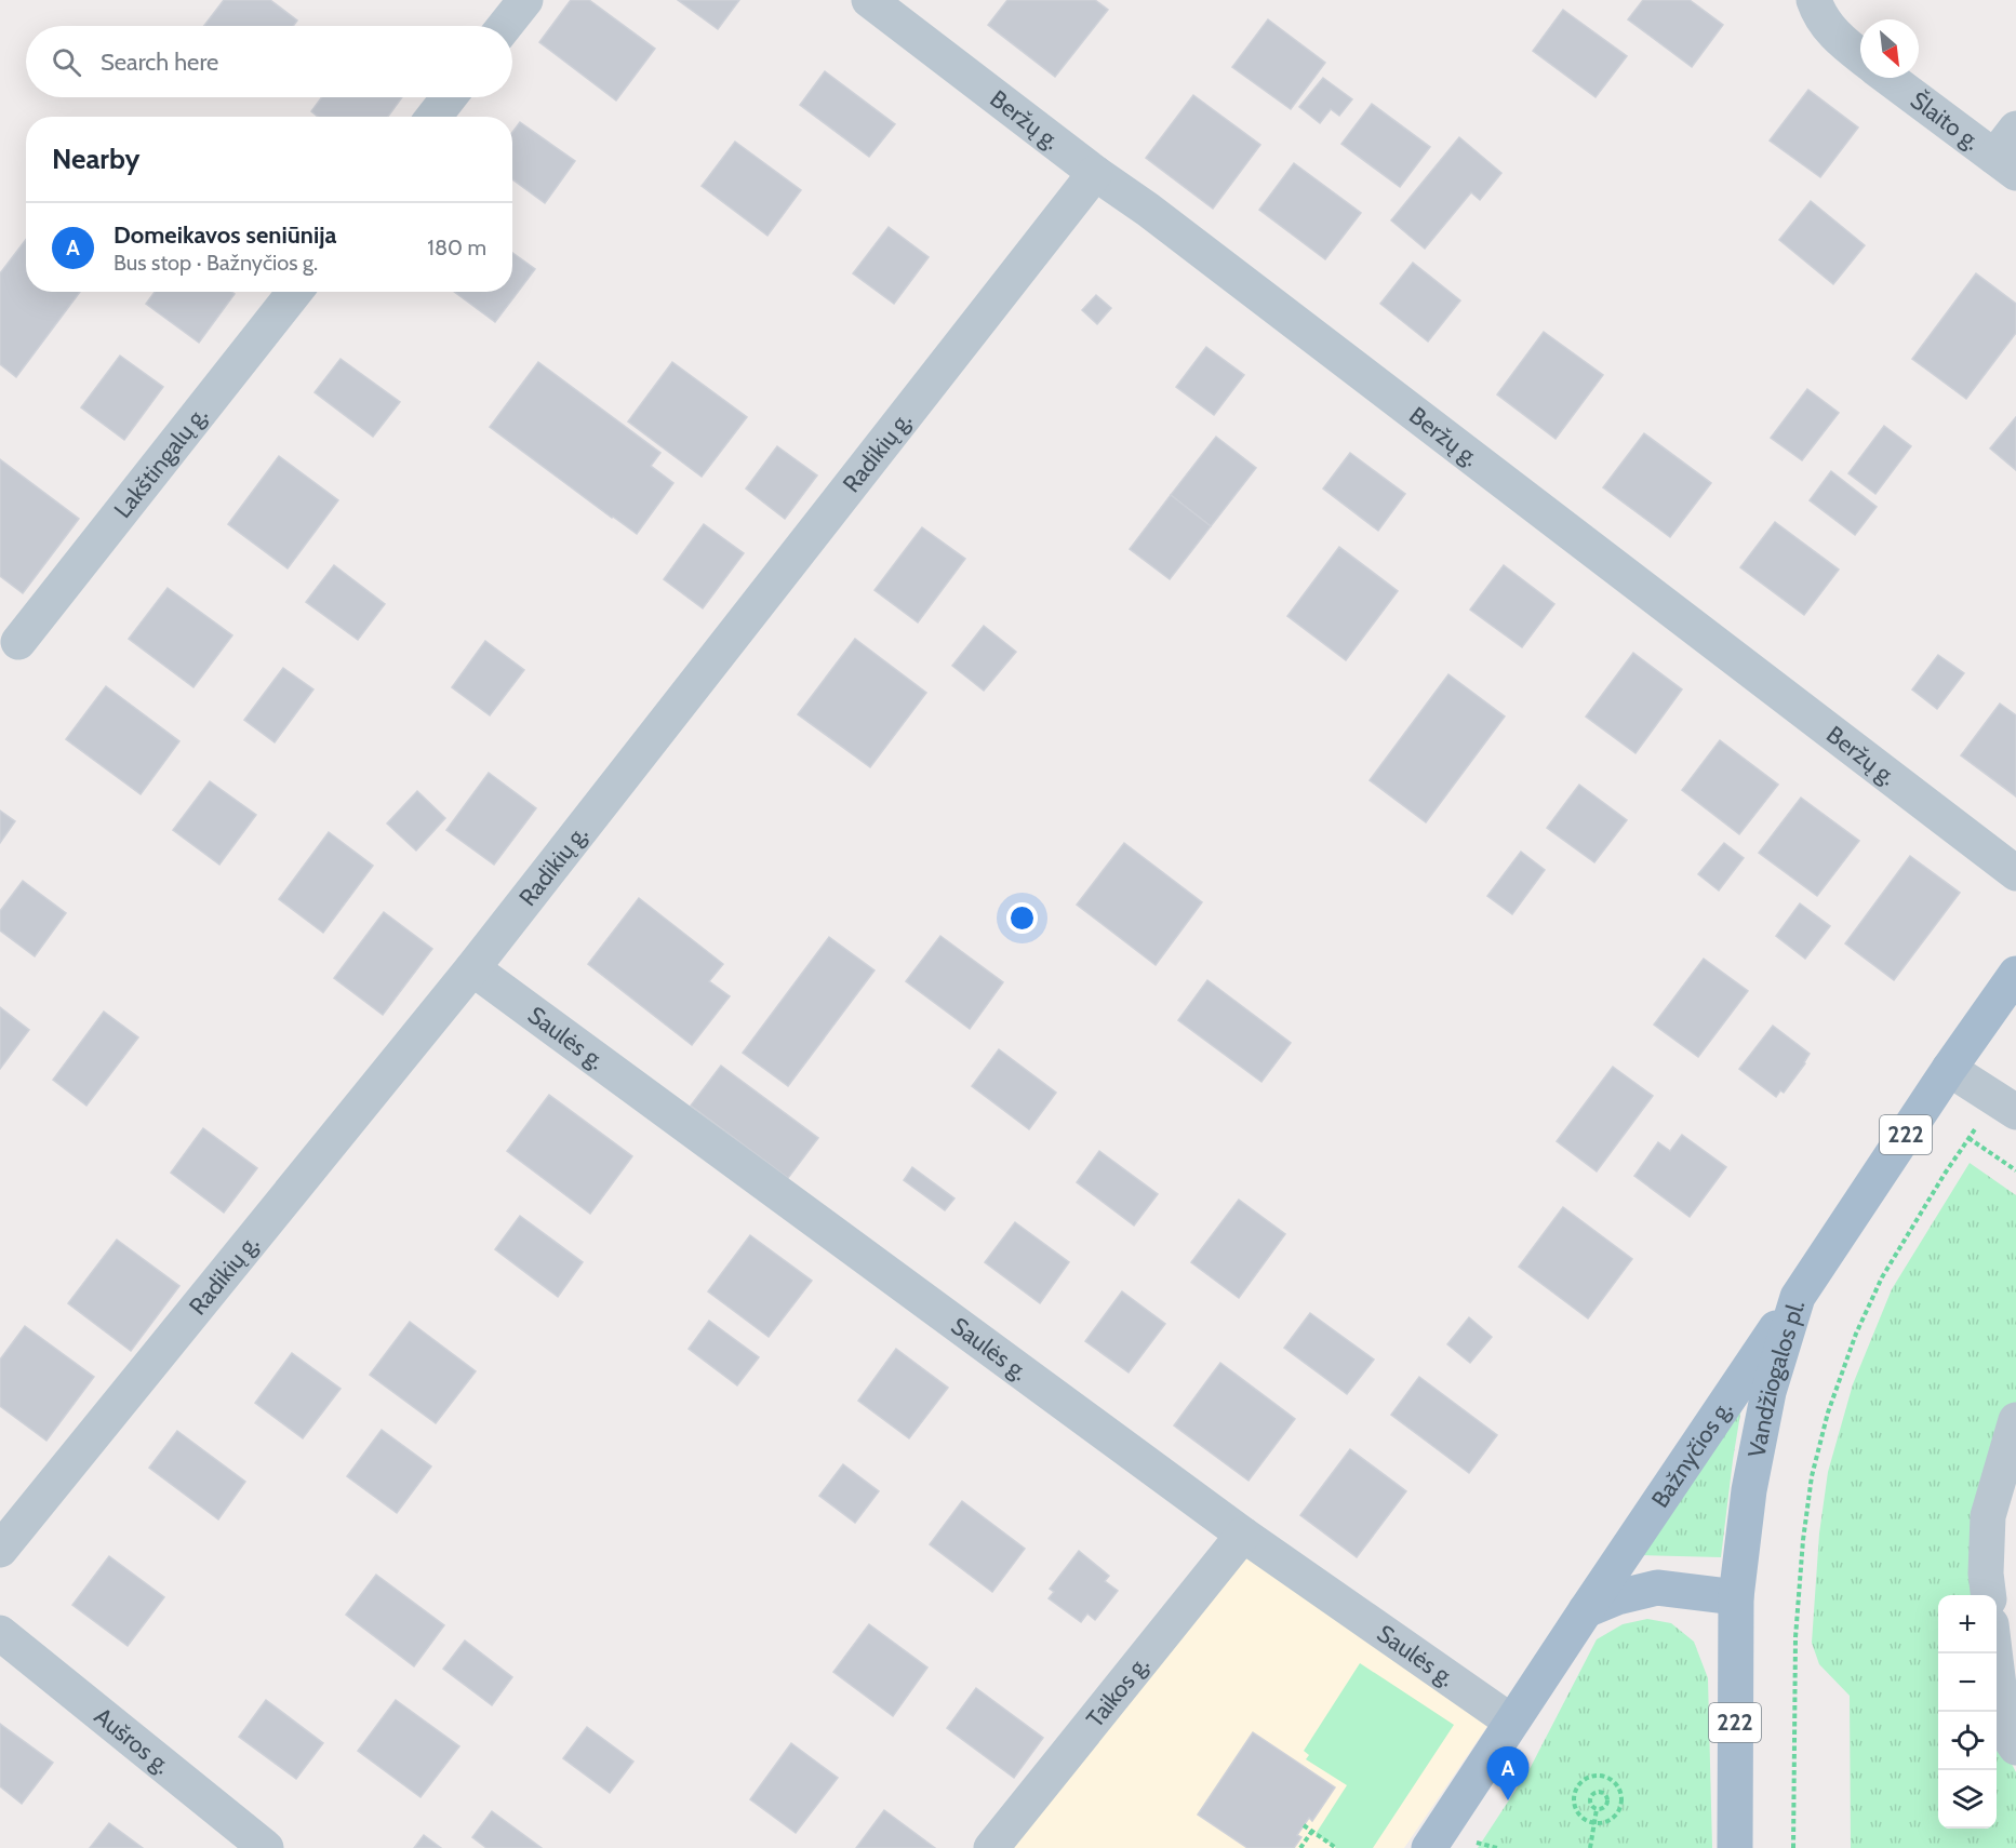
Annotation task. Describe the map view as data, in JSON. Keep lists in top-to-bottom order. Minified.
{"streets":{"main road":["222","Vandžiogalos pl.","Bažnyčios g."],"street":["Beržų g.","Šlaito g.","Radikių g.","Lakštingalų g.","Saulės g.","Taikos g.","Aušros g."]},"crossings":[["Beržų g.","Radikių g."],["Radikių g.","Saulės g."],["Saulės g.","Bažnyčios g."],["Saulės g.","Taikos g."],["Vandžiogalos pl.","Bažnyčios g."]],"north":"bottom right","page":{"search":"Search here","heading":"Nearby","list":[{"mark":"A","name":"Domeikavos seniūnija","note":"Bus stop · Bažnyčios g.","value":"180 m"}],"map_buttons":["+","−"],"pins":"A"}}
